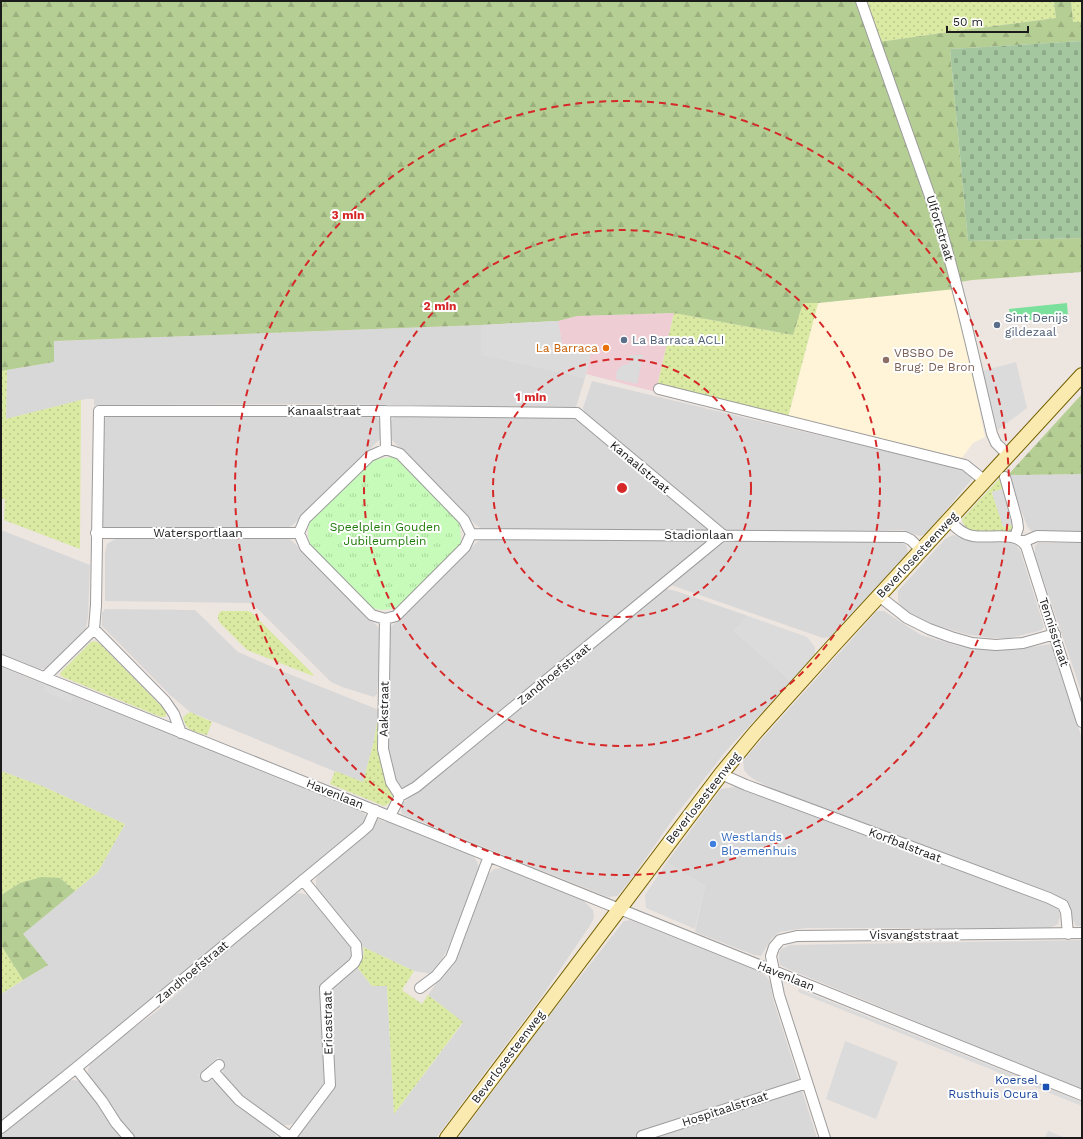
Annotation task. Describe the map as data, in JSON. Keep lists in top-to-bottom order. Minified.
{"streets":{"street":["Ulfortstraat","Kanaalstraat","Watersportlaan","Stadionlaan","Beverlosesteenweg","Tennisstraat","Zandhoefstraat","Aakstraat","Havenlaan","Korfbalstraat","Visvangststraat","Ericastraat","Hospitaalstraat"]},"crossings":[["Ulfortstraat","Beverlosesteenweg"],["Kanaalstraat","Watersportlaan"],["Kanaalstraat","Stadionlaan"],["Kanaalstraat","Zandhoefstraat"],["Stadionlaan","Beverlosesteenweg"],["Stadionlaan","Zandhoefstraat"],["Beverlosesteenweg","Havenlaan"],["Beverlosesteenweg","Korfbalstraat"],["Zandhoefstraat","Aakstraat"],["Zandhoefstraat","Havenlaan"],["Zandhoefstraat","Ericastraat"],["Havenlaan","Visvangststraat"],["Korfbalstraat","Visvangststraat"]],"parks":["Speelplein Gouden Jubileumplein"],"places":{"other":["Sint Denijs gildezaal","La Barraca ACLI","La Barraca","VBSBO De Brug: De Bron","Westlands Bloemenhuis"],"transit":["Koersel Rusthuis Ocura"]},"scale_bar":"50 m","rings":["3 min","2 min","1 min"]}
